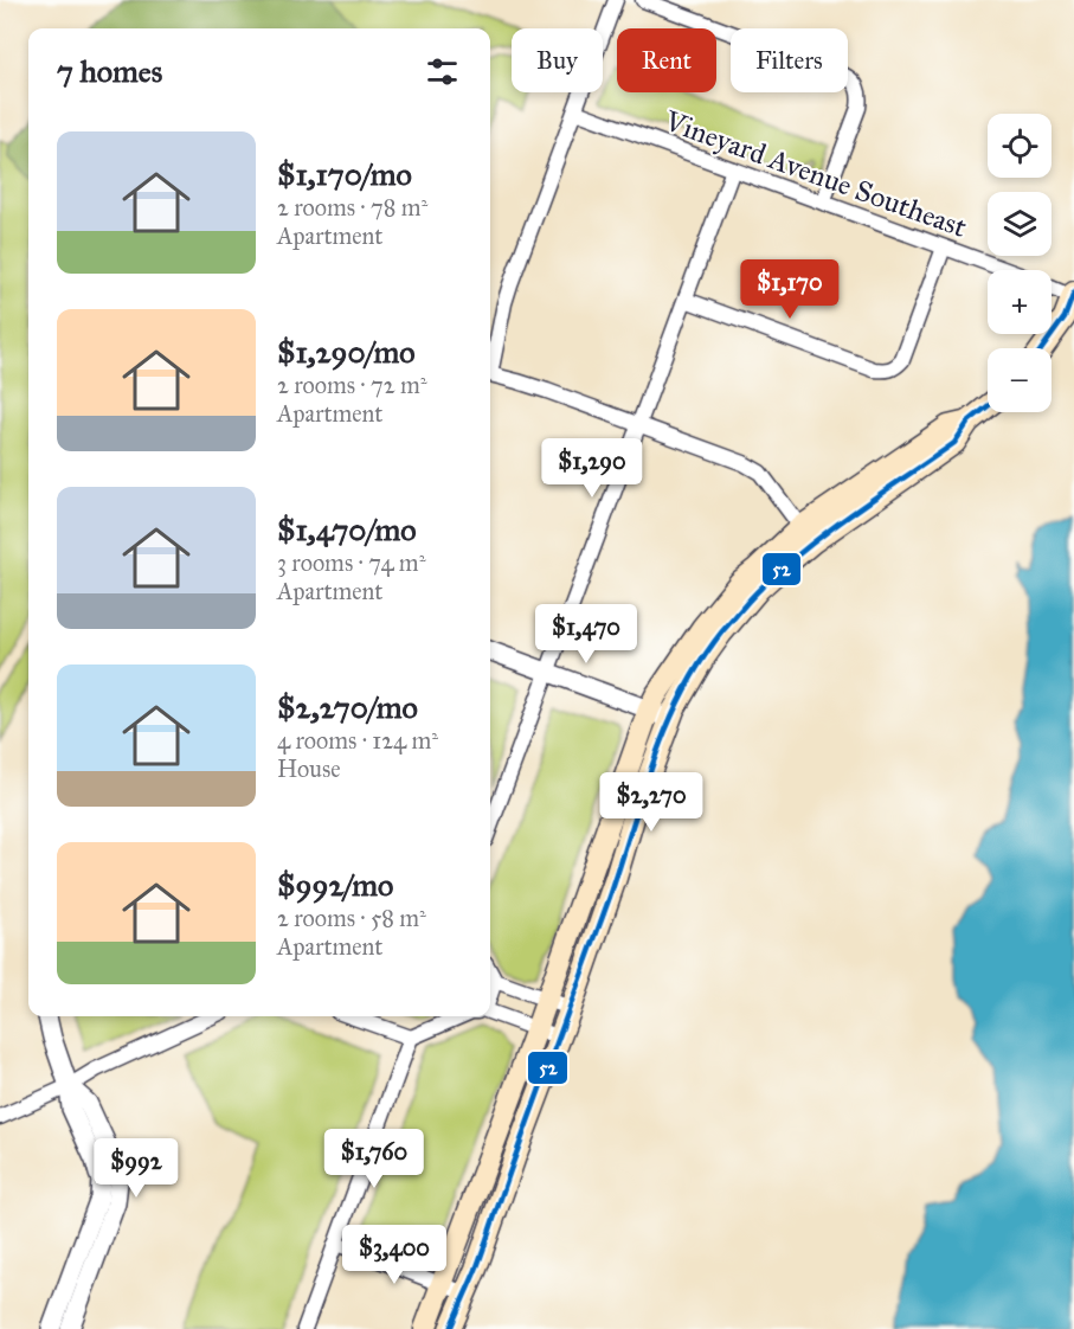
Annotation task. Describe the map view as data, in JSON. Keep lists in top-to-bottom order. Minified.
{"streets":{"street":["Vineyard Avenue Southeast"]},"lines":["transit line 52"],"page":{"chip":["Buy","Rent","Filters"],"heading":"7 homes","map_buttons":["+","−"],"list":[{"name":"$1,170/mo","note":"2 rooms · 78 m² · Apartment"},{"name":"$1,290/mo","note":"2 rooms · 72 m² · Apartment"},{"name":"$1,470/mo","note":"3 rooms · 74 m² · Apartment"},{"name":"$2,270/mo","note":"4 rooms · 124 m² · House"},{"name":"$992/mo","note":"2 rooms · 58 m² · Apartment"}],"price":["$1,170","$1,290","$1,470","$2,270","$1,760","$992","$3,400"]}}
